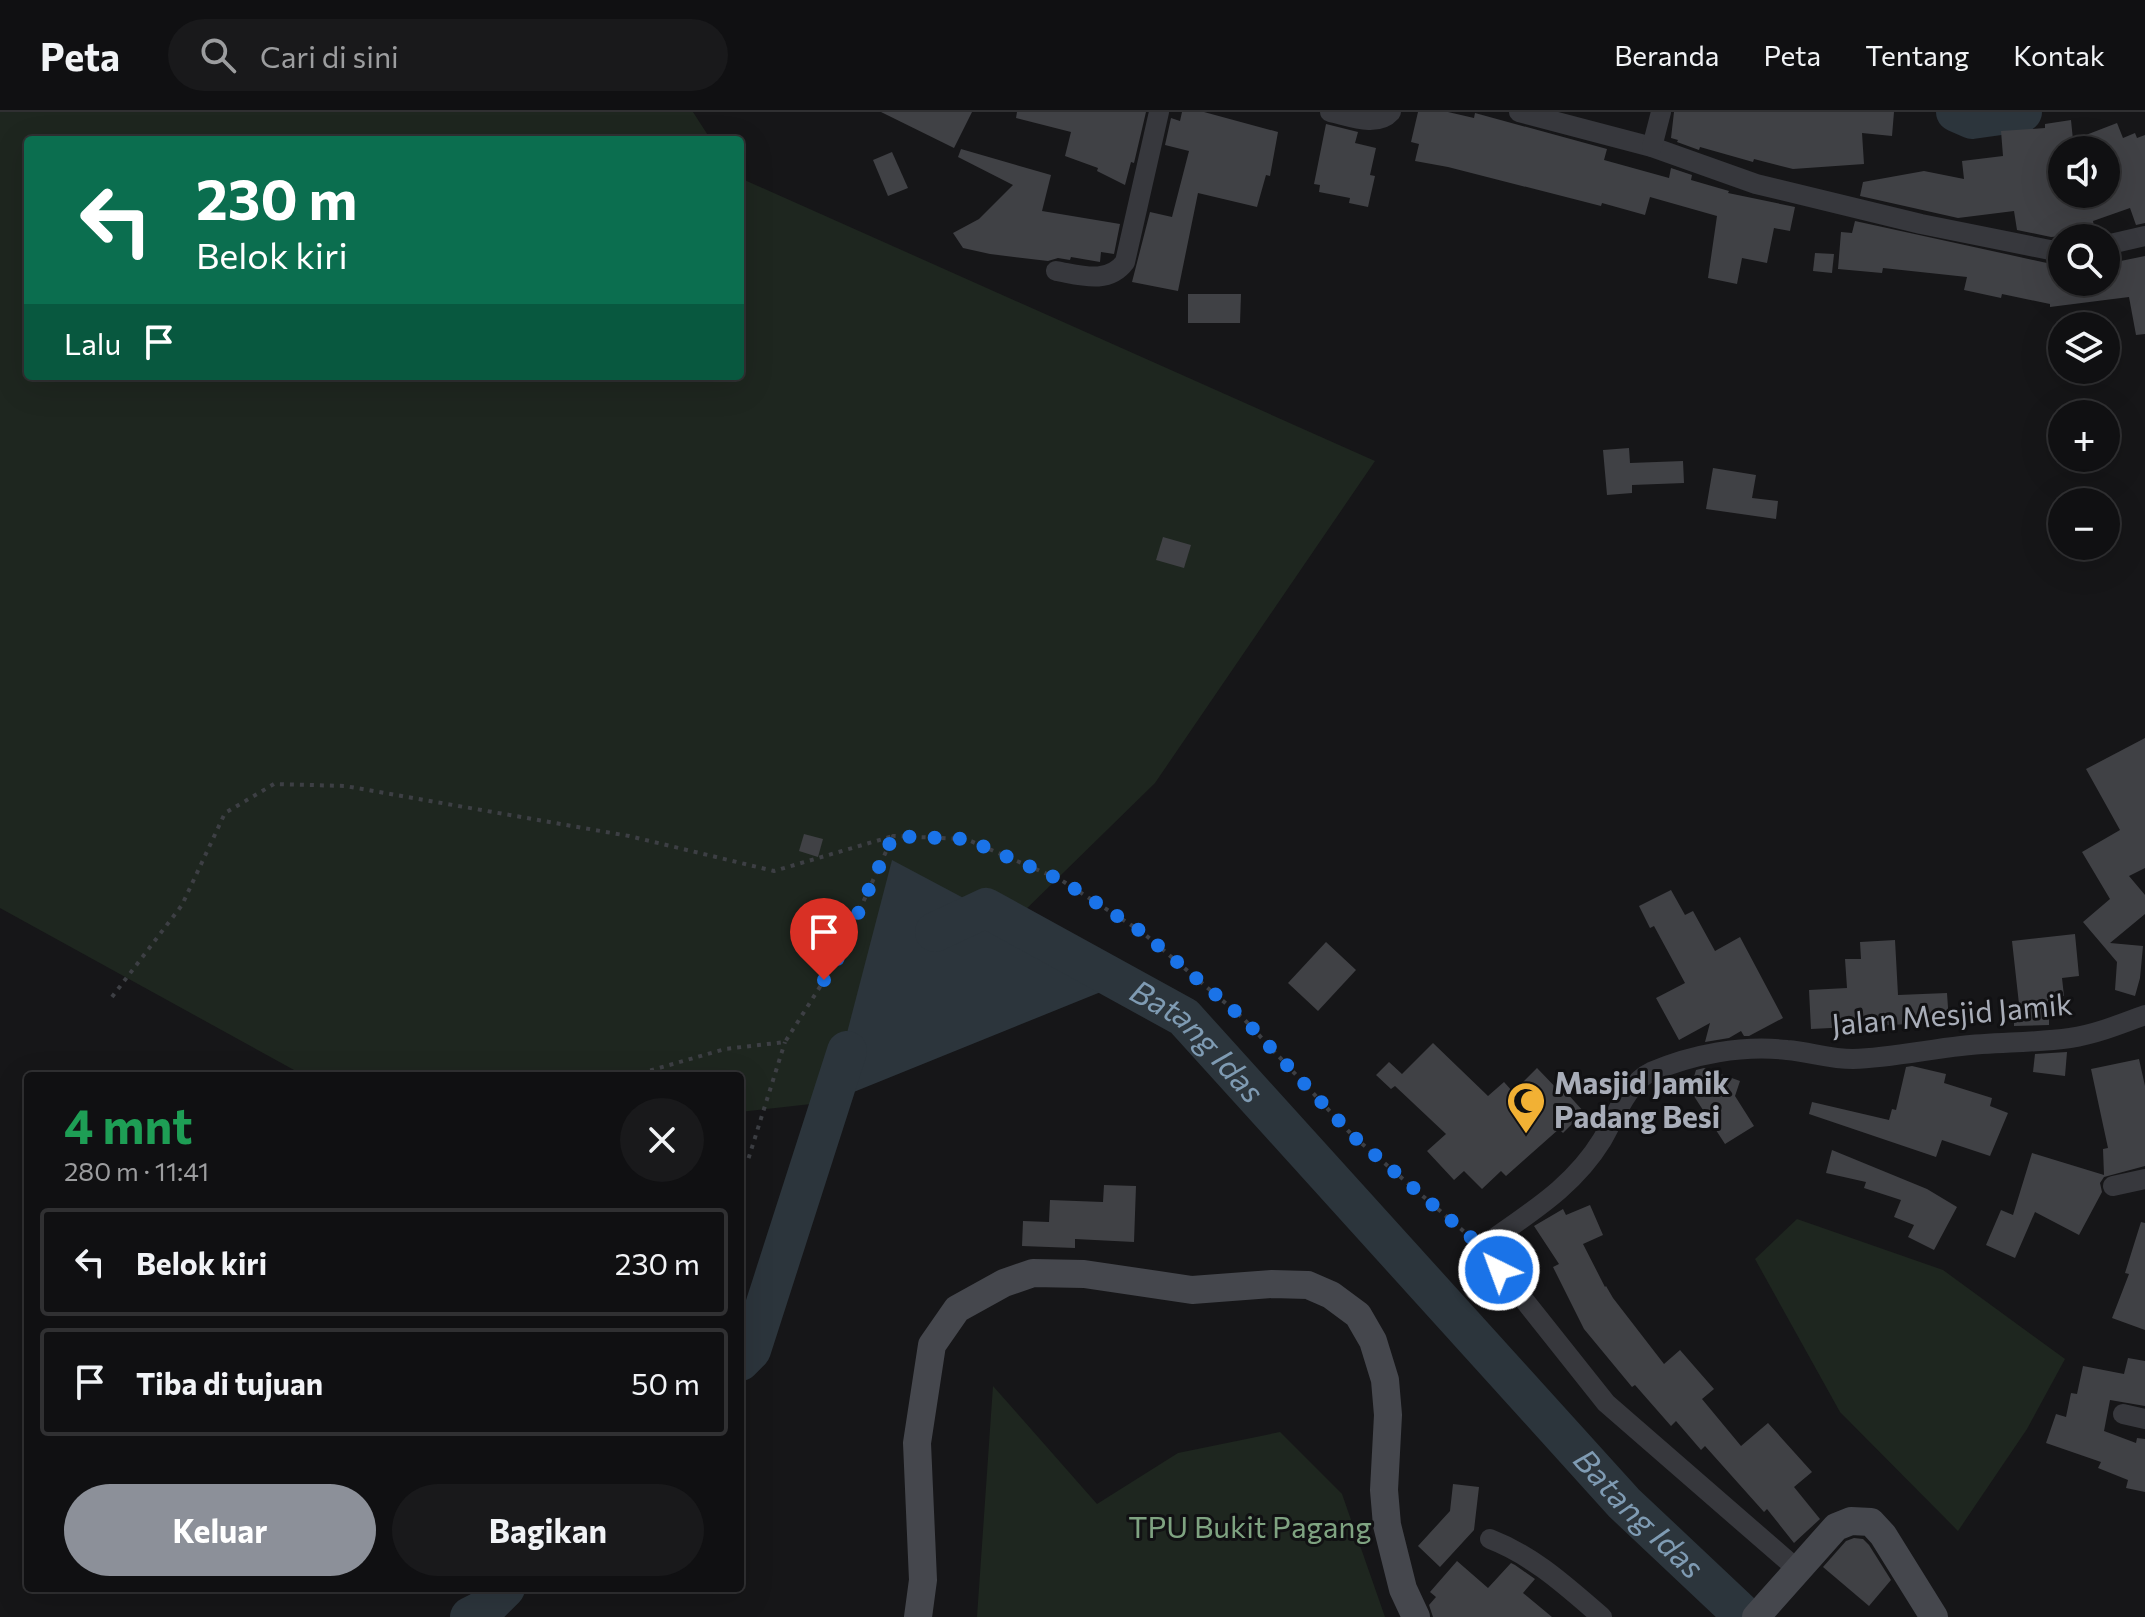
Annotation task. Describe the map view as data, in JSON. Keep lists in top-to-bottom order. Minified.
{"streets":{"street":["Jalan Mesjid Jamik"]},"water":["Batang Idas"],"parks":["TPU Bukit Pagang"],"places":{"mosque":["Masjid Jamik Padang Besi"]},"page":{"header":"Peta","search":"Cari di sini","nav":["Beranda","Peta","Tentang","Kontak"],"map_buttons":["+","−"],"turn":["230 m","Belok kiri"],"then":"Lalu","heading":["4 mnt","280 m · 11:41"],"list":[{"name":"Belok kiri","value":"230 m"},{"name":"Tiba di tujuan","value":"50 m"}],"buttons":["Keluar","Bagikan"]}}
